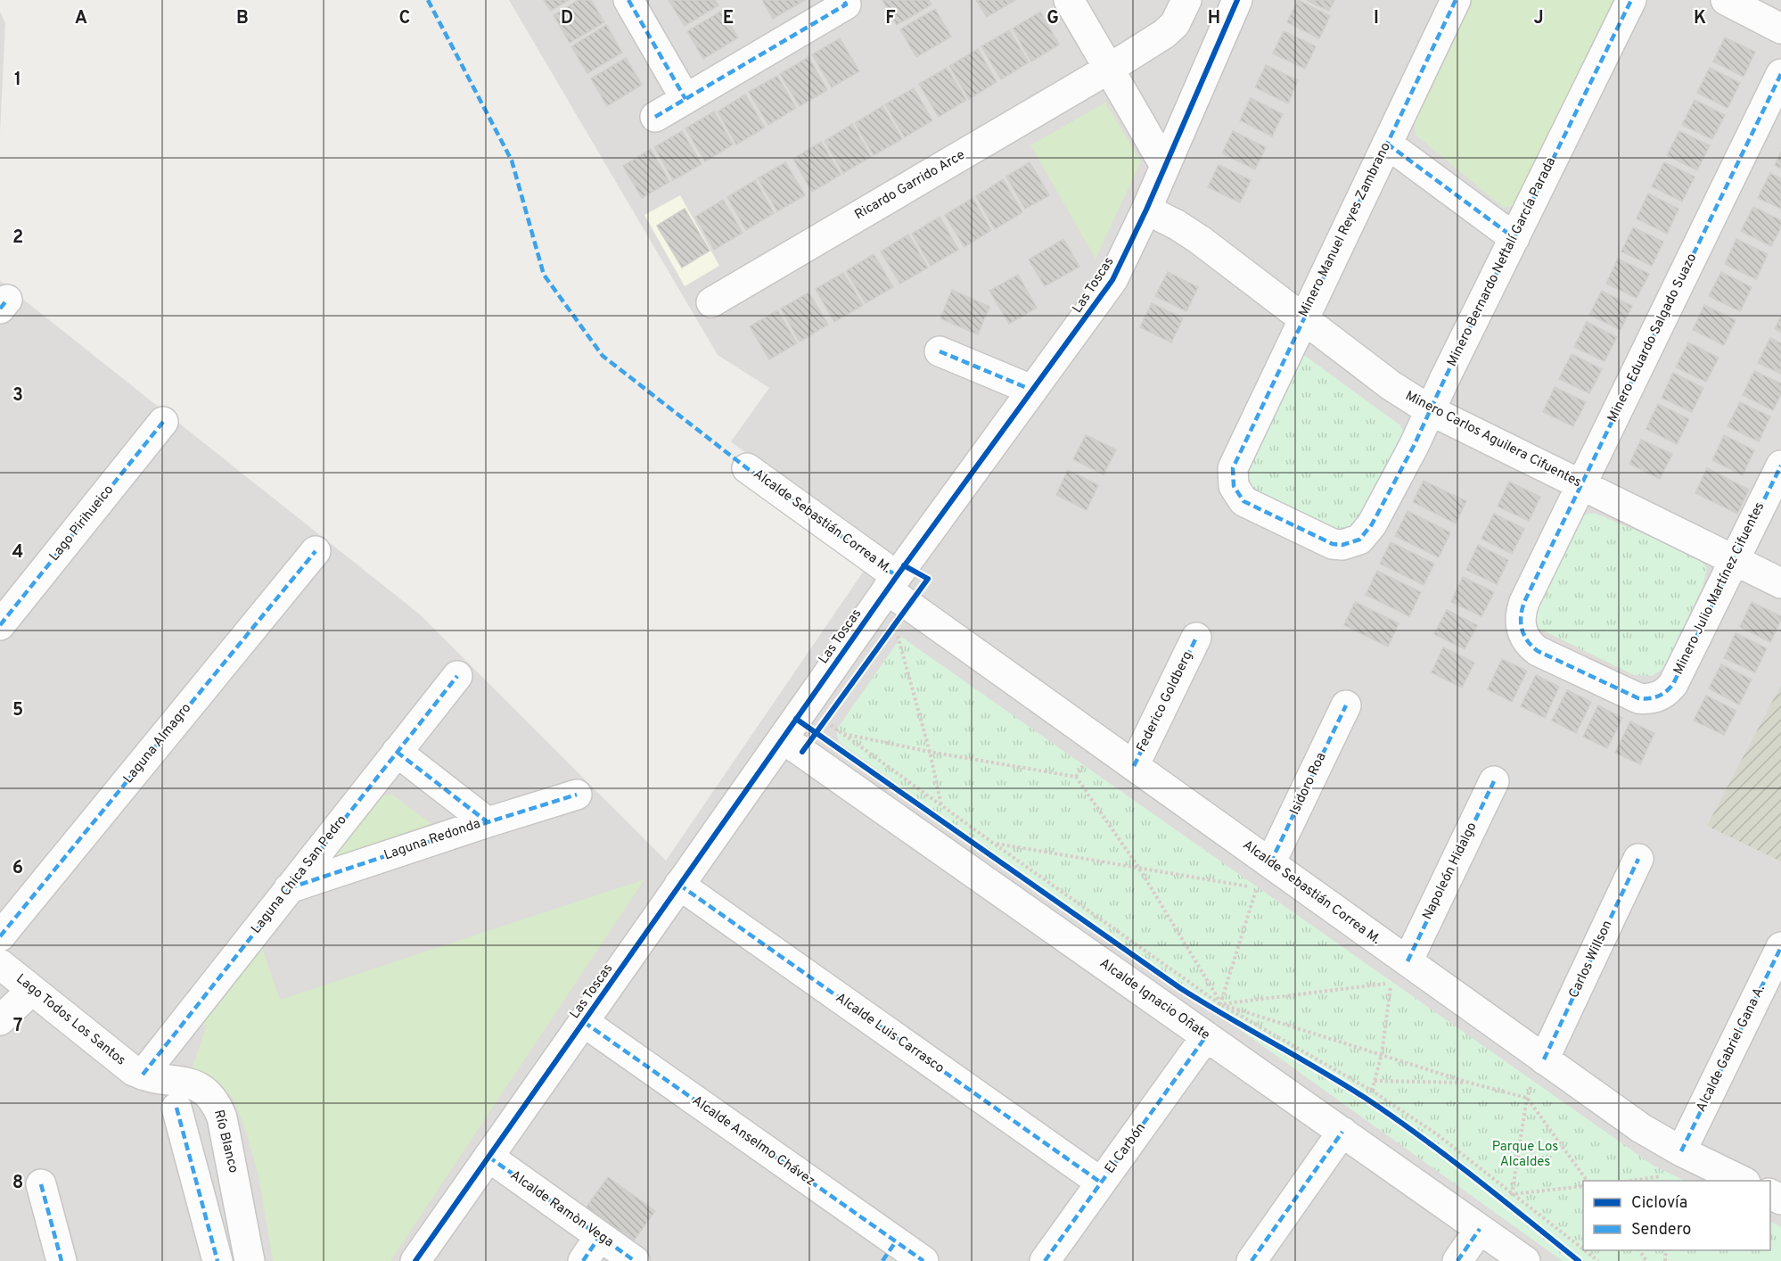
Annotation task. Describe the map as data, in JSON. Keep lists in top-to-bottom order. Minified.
{"streets":{"street":["Ricardo Garrido Arce","Minero Manuel Reyes Zambrano","Minero Bernardo Neftalí García Parada","Las Toscas","Minero Eduardo Salgado Suazo","Minero Carlos Aguilera Cifuentes","Alcalde Sebastián Correa M.","Lago Pirihueico","Minero Julio Martínez Cifuentes","Federico Goldberg","Laguna Almagro","Isidoro Roa","Laguna Redonda","Napoleón Hidalgo","Laguna Chica San Pedro","Carlos Willson","Alcalde Ignacio Oñate","Lago Todos Los Santos","Alcalde Luis Carrasco","Alcalde Gabriel Gana A.","Río Blanco","Alcalde Anselmo Chávez","El Carbón","Alcalde Ramòn Vega"]},"crossings":[["Minero Manuel Reyes Zambrano","Minero Bernardo Neftalí García Parada"],["Minero Manuel Reyes Zambrano","Minero Carlos Aguilera Cifuentes"],["Minero Bernardo Neftalí García Parada","Minero Carlos Aguilera Cifuentes"],["Las Toscas","Minero Carlos Aguilera Cifuentes"],["Las Toscas","Alcalde Sebastián Correa M."],["Las Toscas","Alcalde Ignacio Oñate"],["Las Toscas","Alcalde Luis Carrasco"],["Las Toscas","Alcalde Anselmo Chávez"],["Las Toscas","Alcalde Ramòn Vega"],["Minero Eduardo Salgado Suazo","Minero Carlos Aguilera Cifuentes"],["Minero Eduardo Salgado Suazo","Minero Julio Martínez Cifuentes"],["Minero Carlos Aguilera Cifuentes","Minero Julio Martínez Cifuentes"],["Alcalde Sebastián Correa M.","Federico Goldberg"],["Alcalde Sebastián Correa M.","Isidoro Roa"],["Alcalde Sebastián Correa M.","Napoleón Hidalgo"],["Alcalde Sebastián Correa M.","Carlos Willson"],["Alcalde Sebastián Correa M.","Alcalde Gabriel Gana A."],["Laguna Redonda","Laguna Chica San Pedro"],["Laguna Chica San Pedro","Lago Todos Los Santos"],["Laguna Chica San Pedro","Río Blanco"],["Alcalde Ignacio Oñate","El Carbón"],["Lago Todos Los Santos","Río Blanco"],["Alcalde Luis Carrasco","El Carbón"]],"parks":["Parque Los Alcaldes"],"legend":["Ciclovía","Sendero"],"grid":{"columns":["A","B","C","D","E","F","G","H","I","J","K"],"rows":["1","2","3","4","5","6","7","8"]}}
